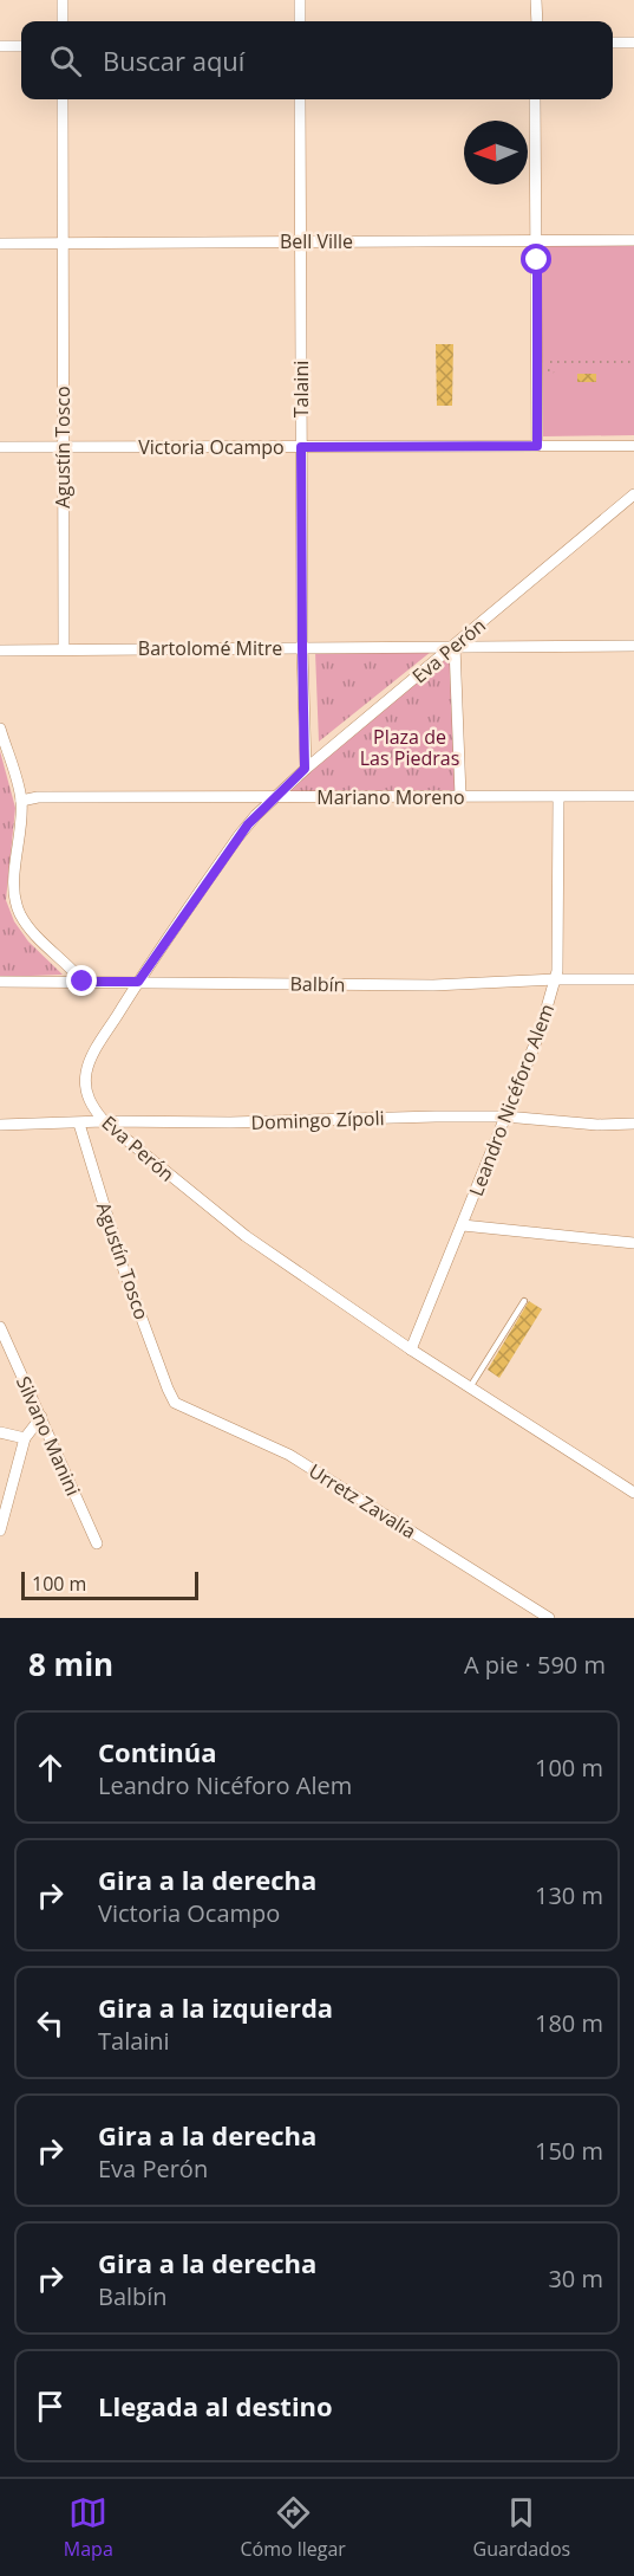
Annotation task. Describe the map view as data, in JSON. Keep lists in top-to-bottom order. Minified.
{"streets":{"street":["Bell Ville","Talaini","Agustín Tosco","Victoria Ocampo","Bartolomé Mitre","Eva Perón","Mariano Moreno","Balbín","Leandro Nicéforo Alem","Domingo Zípoli","Silvano Manini","Urretz Zavalía"]},"crossings":[["Bell Ville","Talaini"],["Bell Ville","Agustín Tosco"],["Talaini","Victoria Ocampo"],["Talaini","Bartolomé Mitre"],["Talaini","Eva Perón"],["Agustín Tosco","Victoria Ocampo"],["Agustín Tosco","Bartolomé Mitre"],["Agustín Tosco","Domingo Zípoli"],["Agustín Tosco","Urretz Zavalía"],["Bartolomé Mitre","Eva Perón"],["Eva Perón","Mariano Moreno"],["Eva Perón","Balbín"],["Eva Perón","Leandro Nicéforo Alem"],["Eva Perón","Domingo Zípoli"],["Mariano Moreno","Leandro Nicéforo Alem"],["Balbín","Leandro Nicéforo Alem"],["Leandro Nicéforo Alem","Domingo Zípoli"]],"parks":["Plaza de Las Piedras"],"scale_bar":"100 m","north":"left","page":{"search":"Buscar aquí","scale":"100 m","heading":["8 min","A pie · 590 m"],"list":[["Continúa","Leandro Nicéforo Alem","100 m"],["Gira a la derecha","Victoria Ocampo","130 m"],["Gira a la izquierda","Talaini","180 m"],["Gira a la derecha","Eva Perón","150 m"],["Gira a la derecha","Balbín","30 m"],"Llegada al destino"],"nav":["Mapa","Cómo llegar","Guardados"]}}
